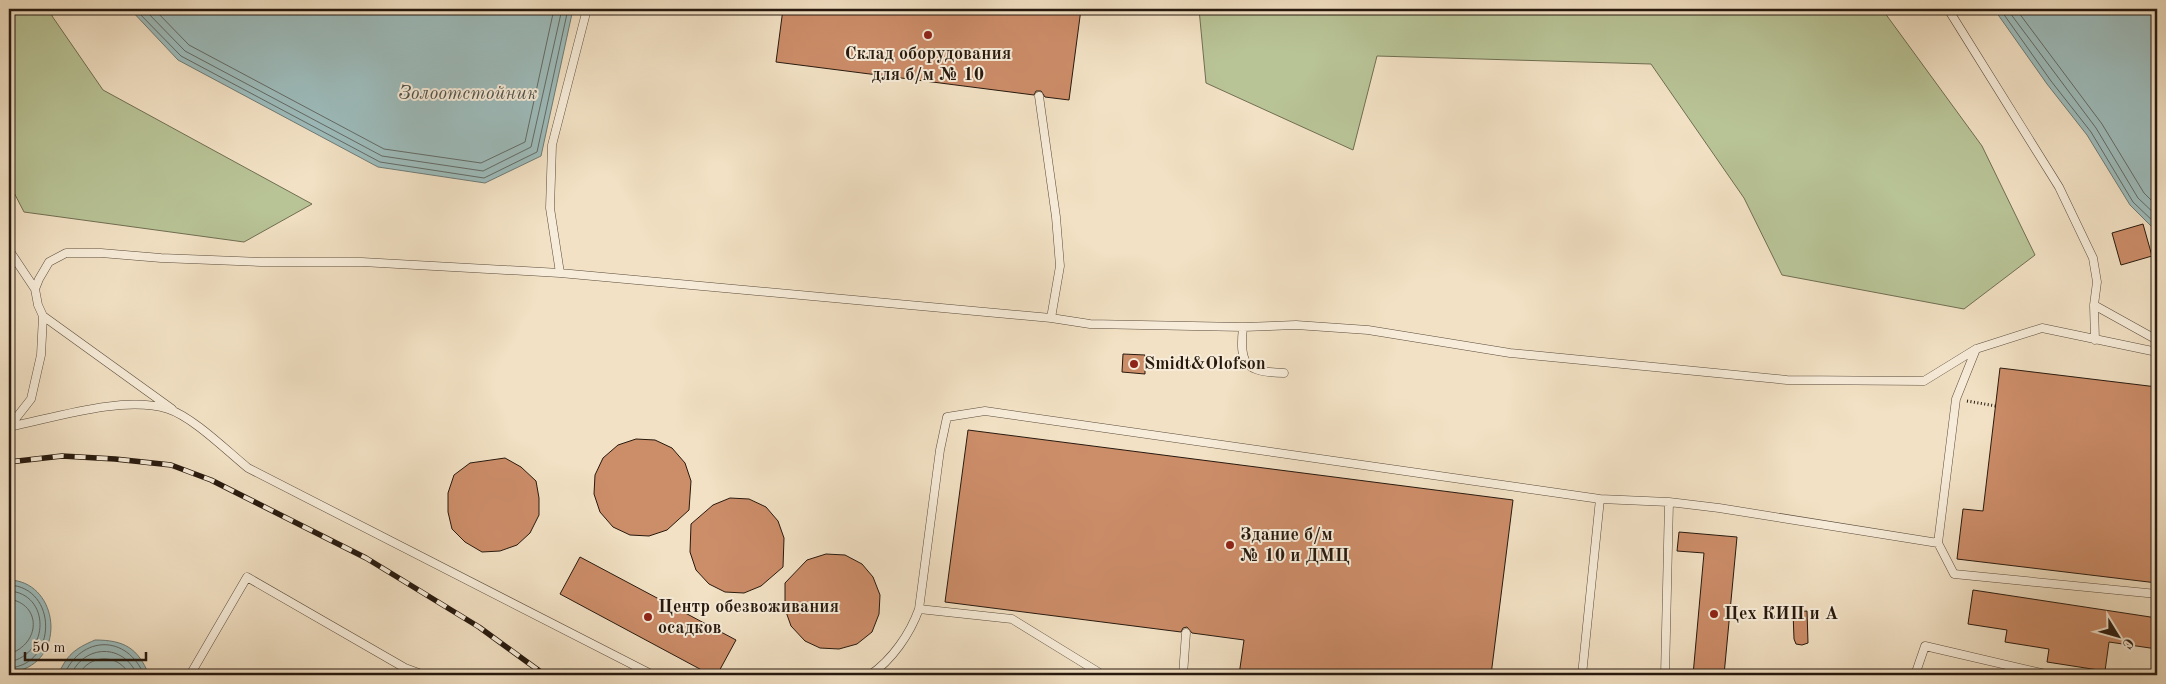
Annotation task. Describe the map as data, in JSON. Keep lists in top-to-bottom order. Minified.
{"water":["Золоотстойник"],"places":["Склад оборудования для б/м № 10","Smidt&Olofson","Здание б/м № 10 и ДМЦ","Цех КИП и А","Центр обезвоживания осадков"],"scale_bar":"50 m","north":"bottom right"}
